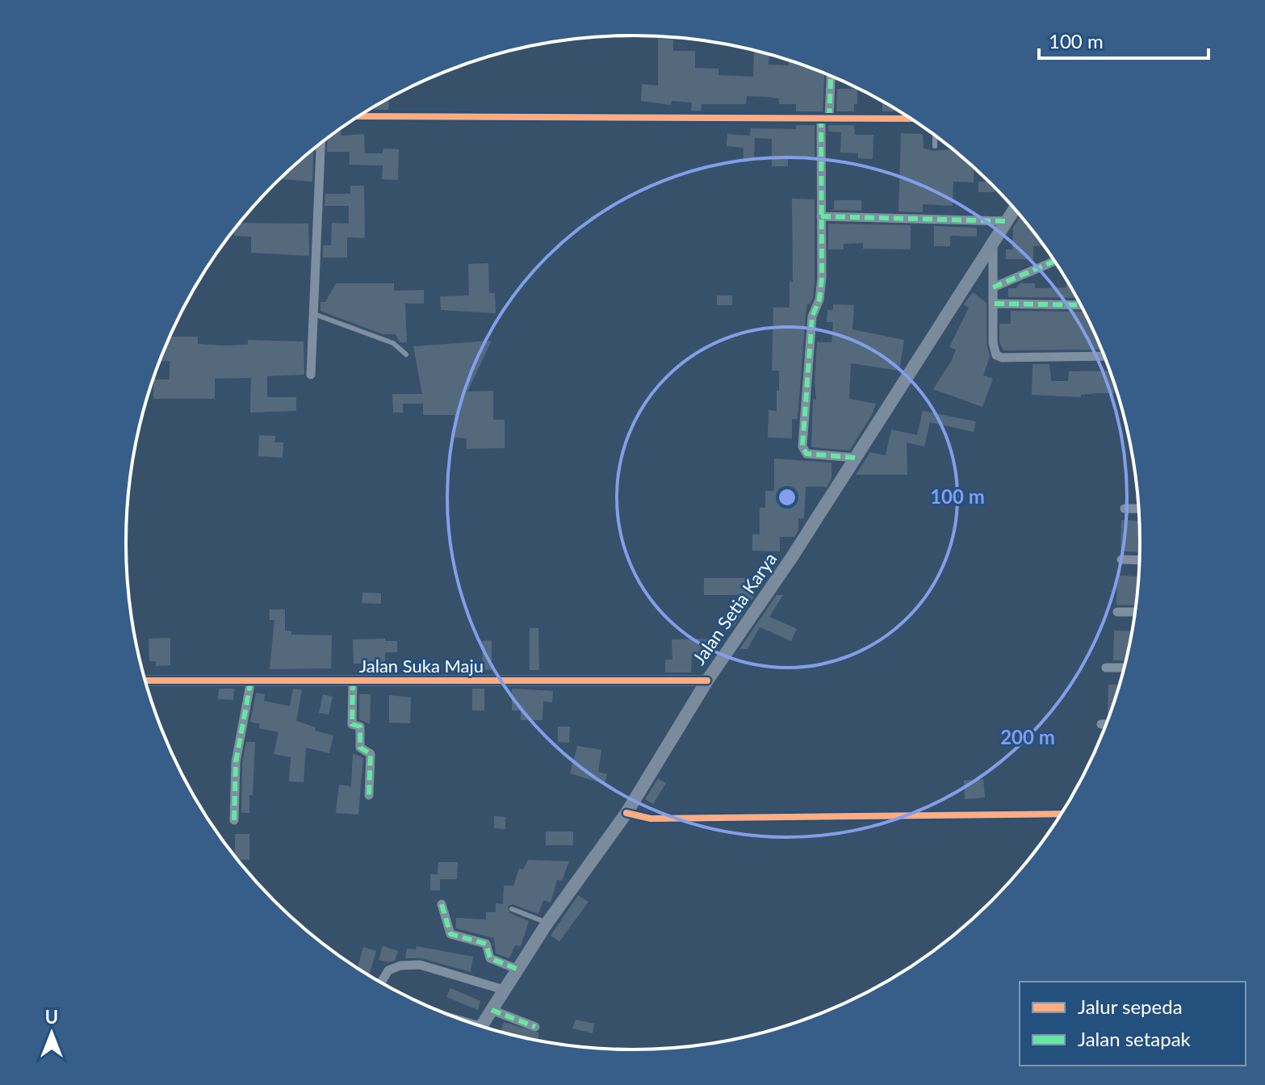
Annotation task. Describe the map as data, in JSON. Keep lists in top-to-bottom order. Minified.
{"streets":{"main road":["Jalan Setia Karya"],"street":["Jalan Suka Maju"]},"crossings":[["Jalan Setia Karya","Jalan Suka Maju"]],"legend":["Jalur sepeda","Jalan setapak"],"scale_bar":"100 m","north":"top","rings":["100 m","200 m"]}
